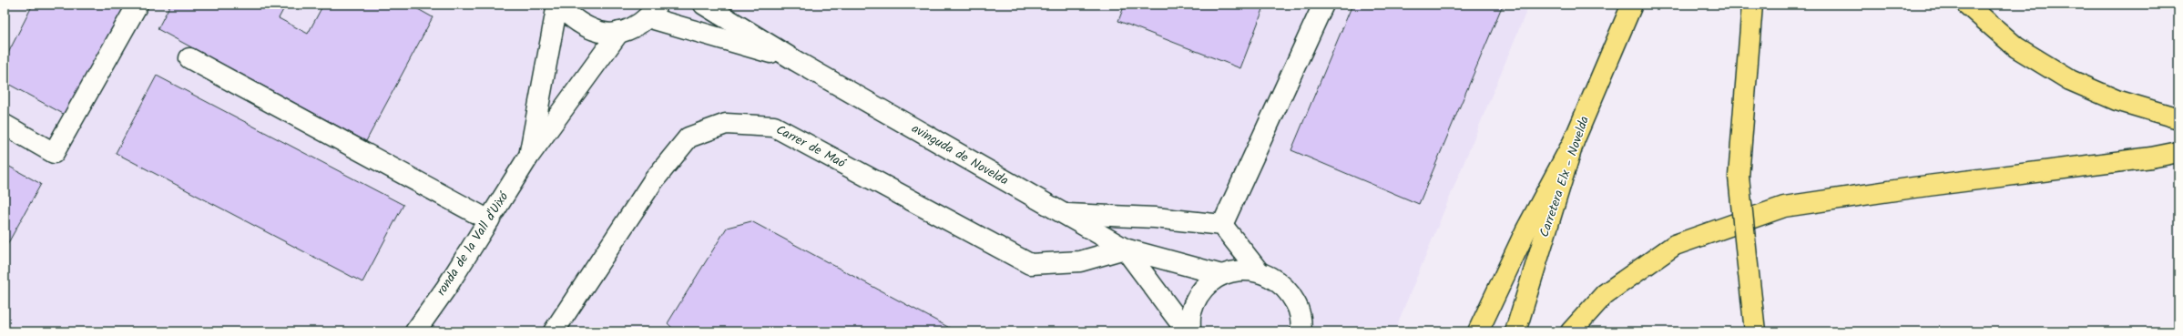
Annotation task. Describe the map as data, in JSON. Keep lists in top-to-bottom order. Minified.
{"streets":{"main road":["Carretera Elx - Novelda"],"street":["Carrer de Maó","avinguda de Novelda","ronda de la Vall d'Uixó"]},"crossings":[["Carrer de Maó","avinguda de Novelda"]]}
